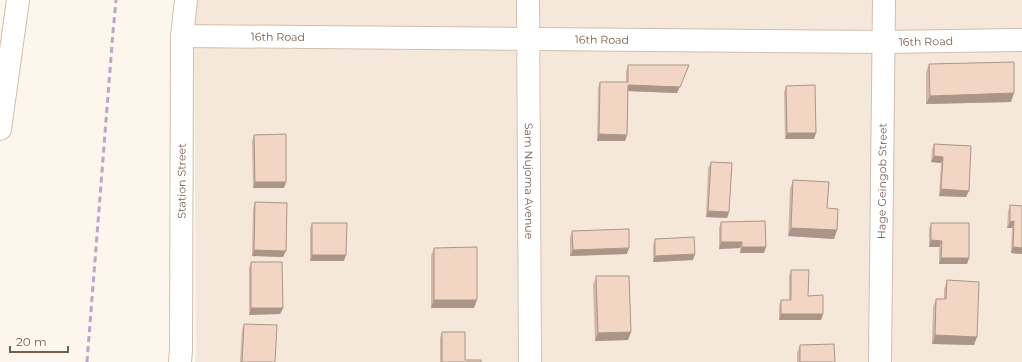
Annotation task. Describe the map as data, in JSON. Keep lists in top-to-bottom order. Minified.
{"streets":{"street":["16th Road","Station Street","Sam Nujoma Avenue","Hage Geingob Street"]},"crossings":[["16th Road","Station Street"],["16th Road","Sam Nujoma Avenue"],["16th Road","Hage Geingob Street"]],"scale_bar":"20 m"}
